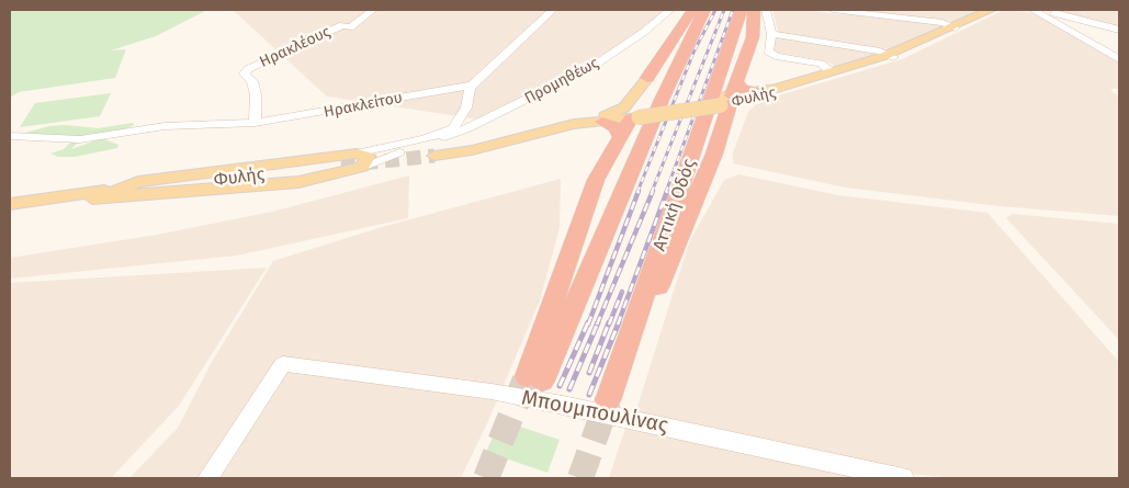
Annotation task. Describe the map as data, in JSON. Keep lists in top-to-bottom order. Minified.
{"streets":{"highway":["Αττική Οδός"],"main road":["Φυλής"],"street":["Ηρακλέους","Προμηθέως","Ηρακλείτου","Μπουμπουλίνας"]},"crossings":[["Ηρακλέους","Ηρακλείτου"]]}
